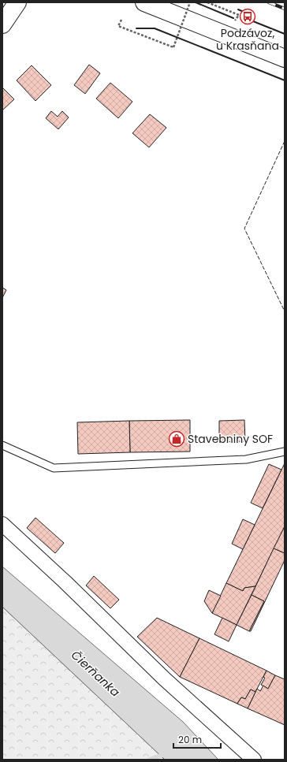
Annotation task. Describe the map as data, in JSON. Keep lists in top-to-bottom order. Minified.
{"water":["Čierňanka"],"places":{"bus stop":["Podzávoz, u Krasňana"],"shop":["Stavebniny SOF"]},"scale_bar":"20 m"}
